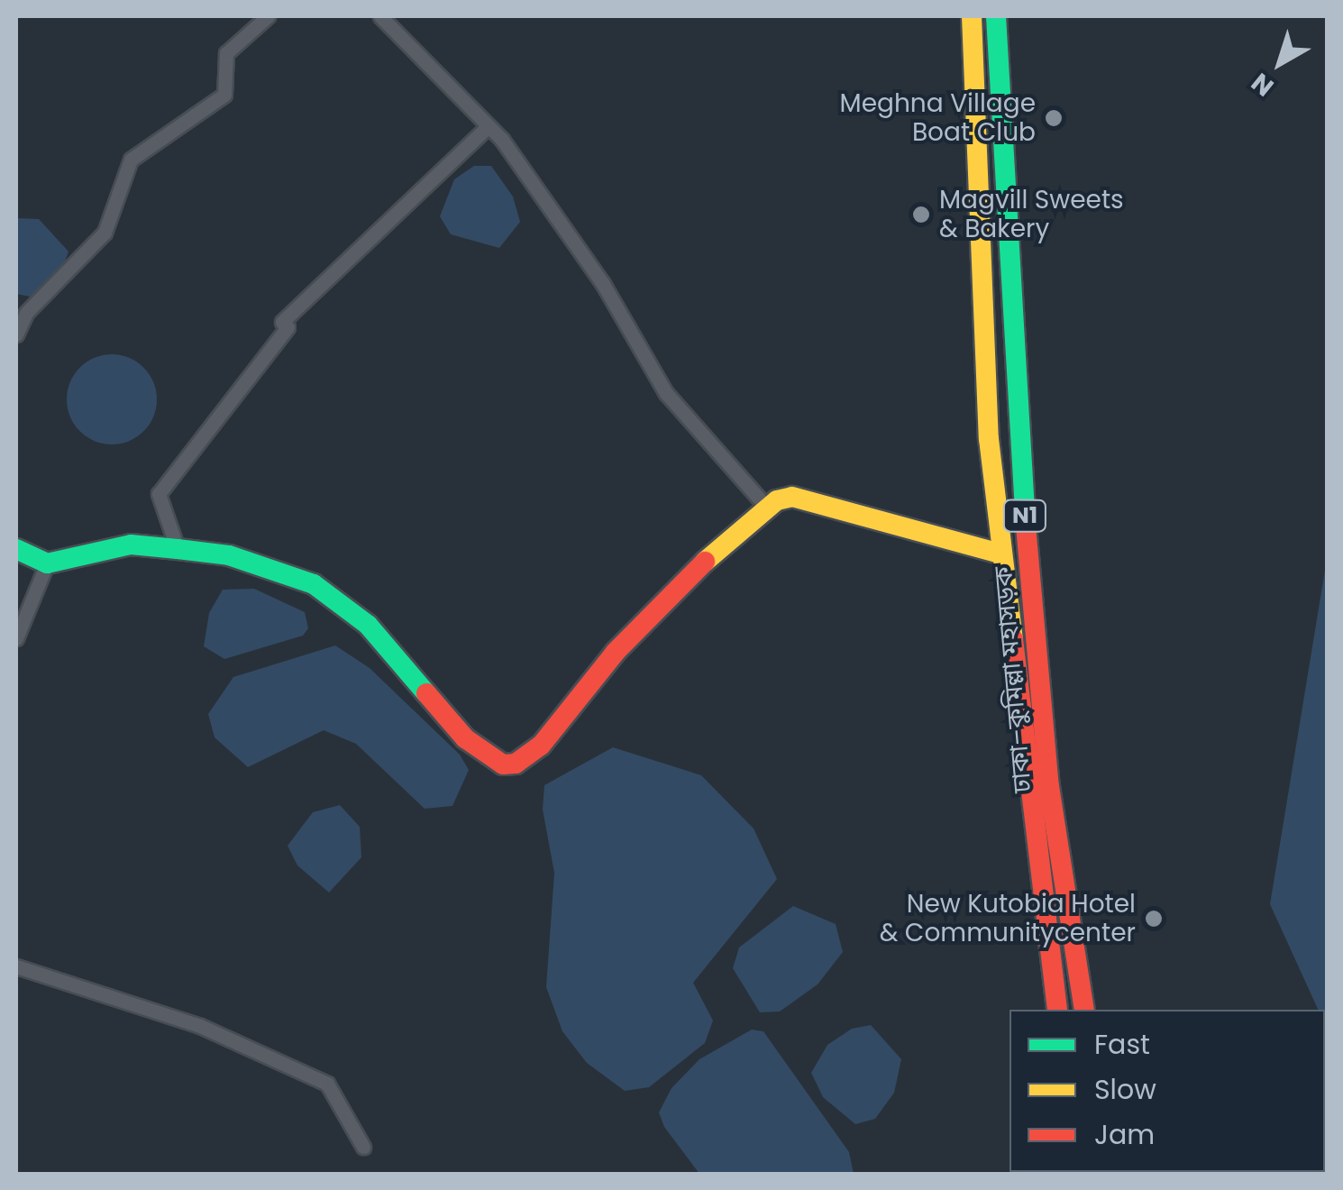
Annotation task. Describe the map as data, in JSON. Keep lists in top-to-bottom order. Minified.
{"streets":{"main road":["N1","ঢাকা–কুমিল্লা মহাসড়ক"]},"places":["Meghna Village Boat Club","Magvill Sweets & Bakery","New Kutobia Hotel & Communitycenter"],"legend":["Fast","Slow","Jam"],"north":"bottom left"}
